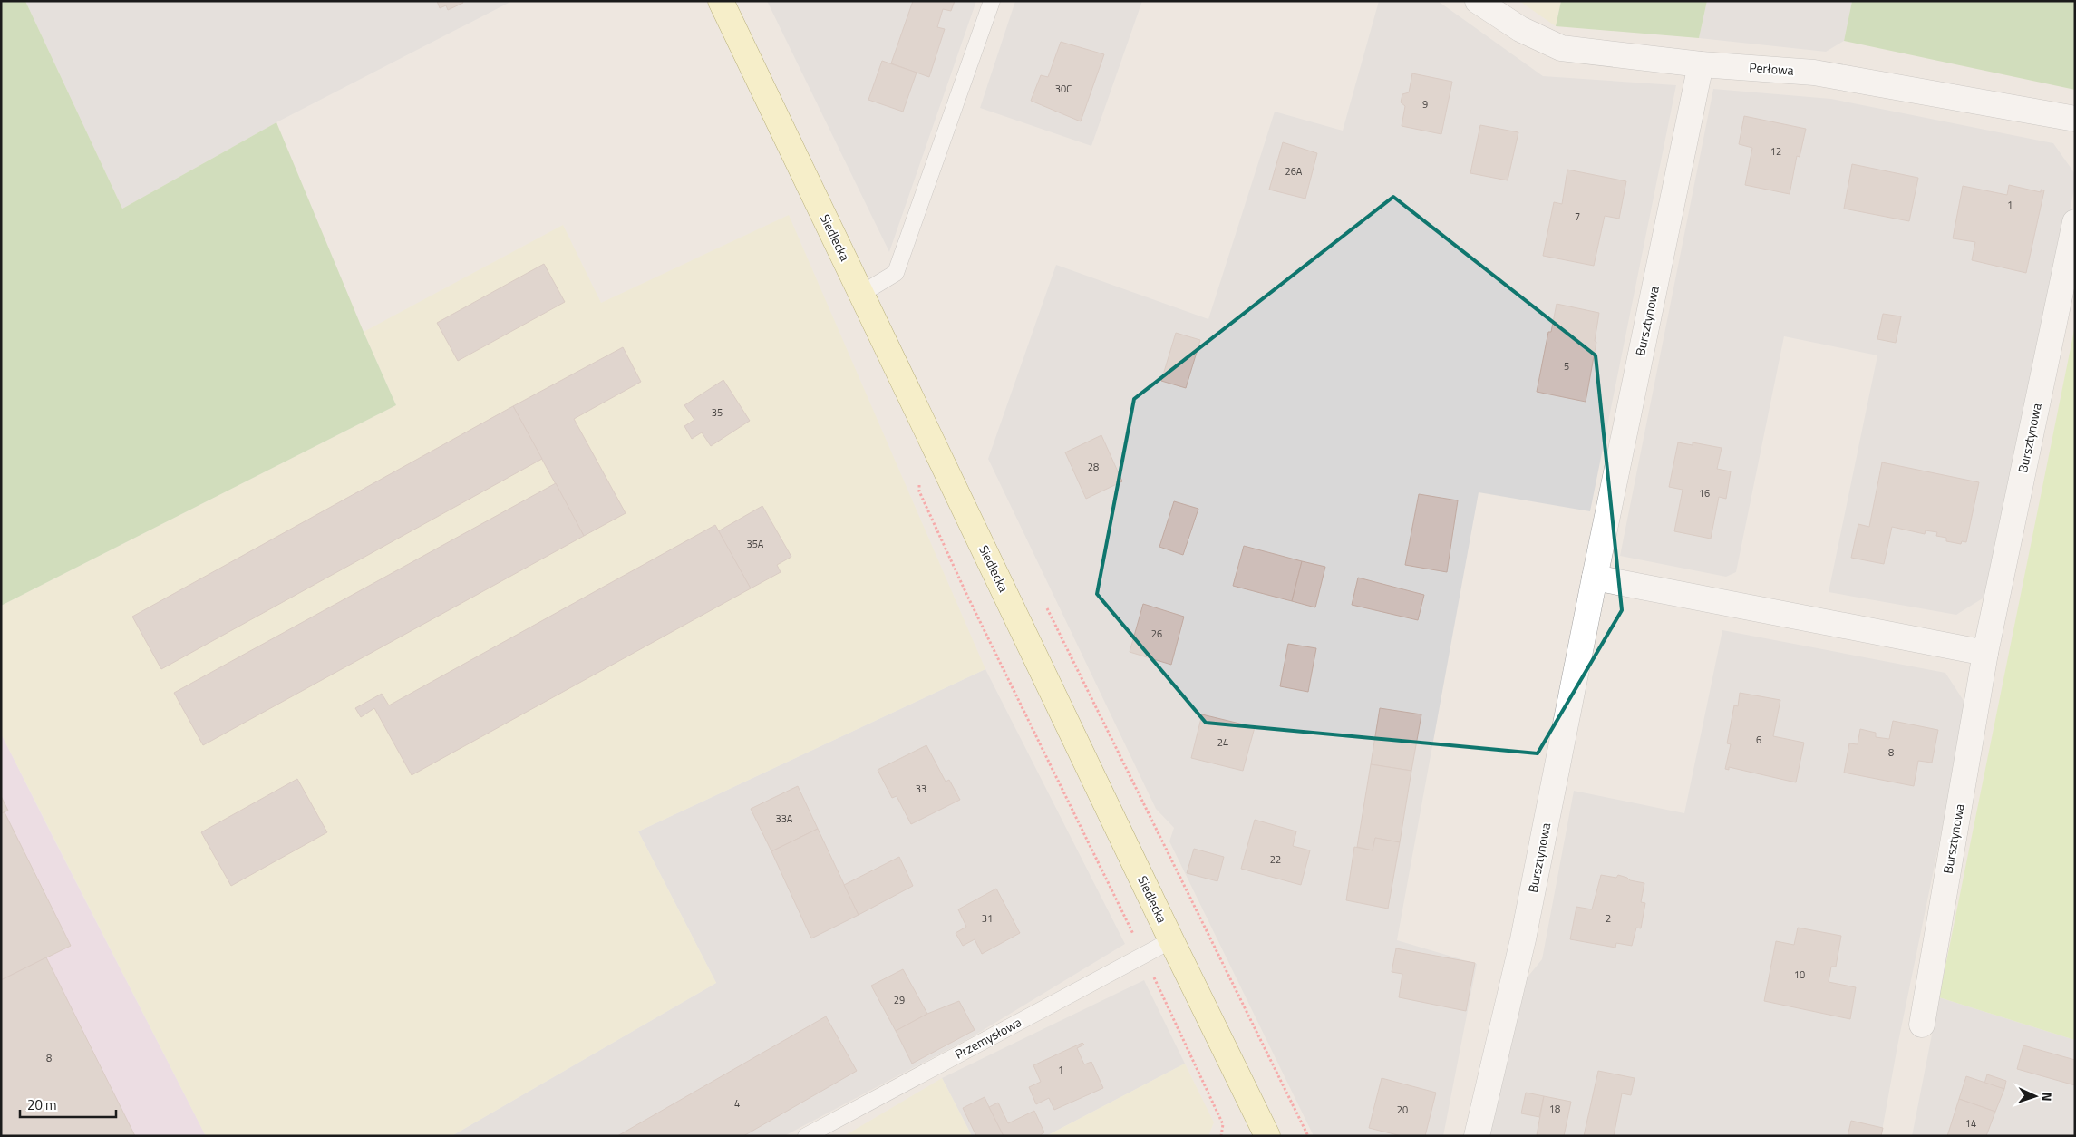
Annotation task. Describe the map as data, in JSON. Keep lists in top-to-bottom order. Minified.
{"streets":{"main road":["Siedlecka"],"street":["Perłowa","Bursztynowa"],"lane":["Przemysłowa"]},"crossings":[["Perłowa","Bursztynowa"],["Siedlecka","Przemysłowa"]],"house_numbers":["30C","9","12","26A","1","7","5","35","28","16","35A","26","6","24","8","33","33A","22","31","2","10","29","8","1","4","18","20","14"],"scale_bar":"20 m","north":"right"}
